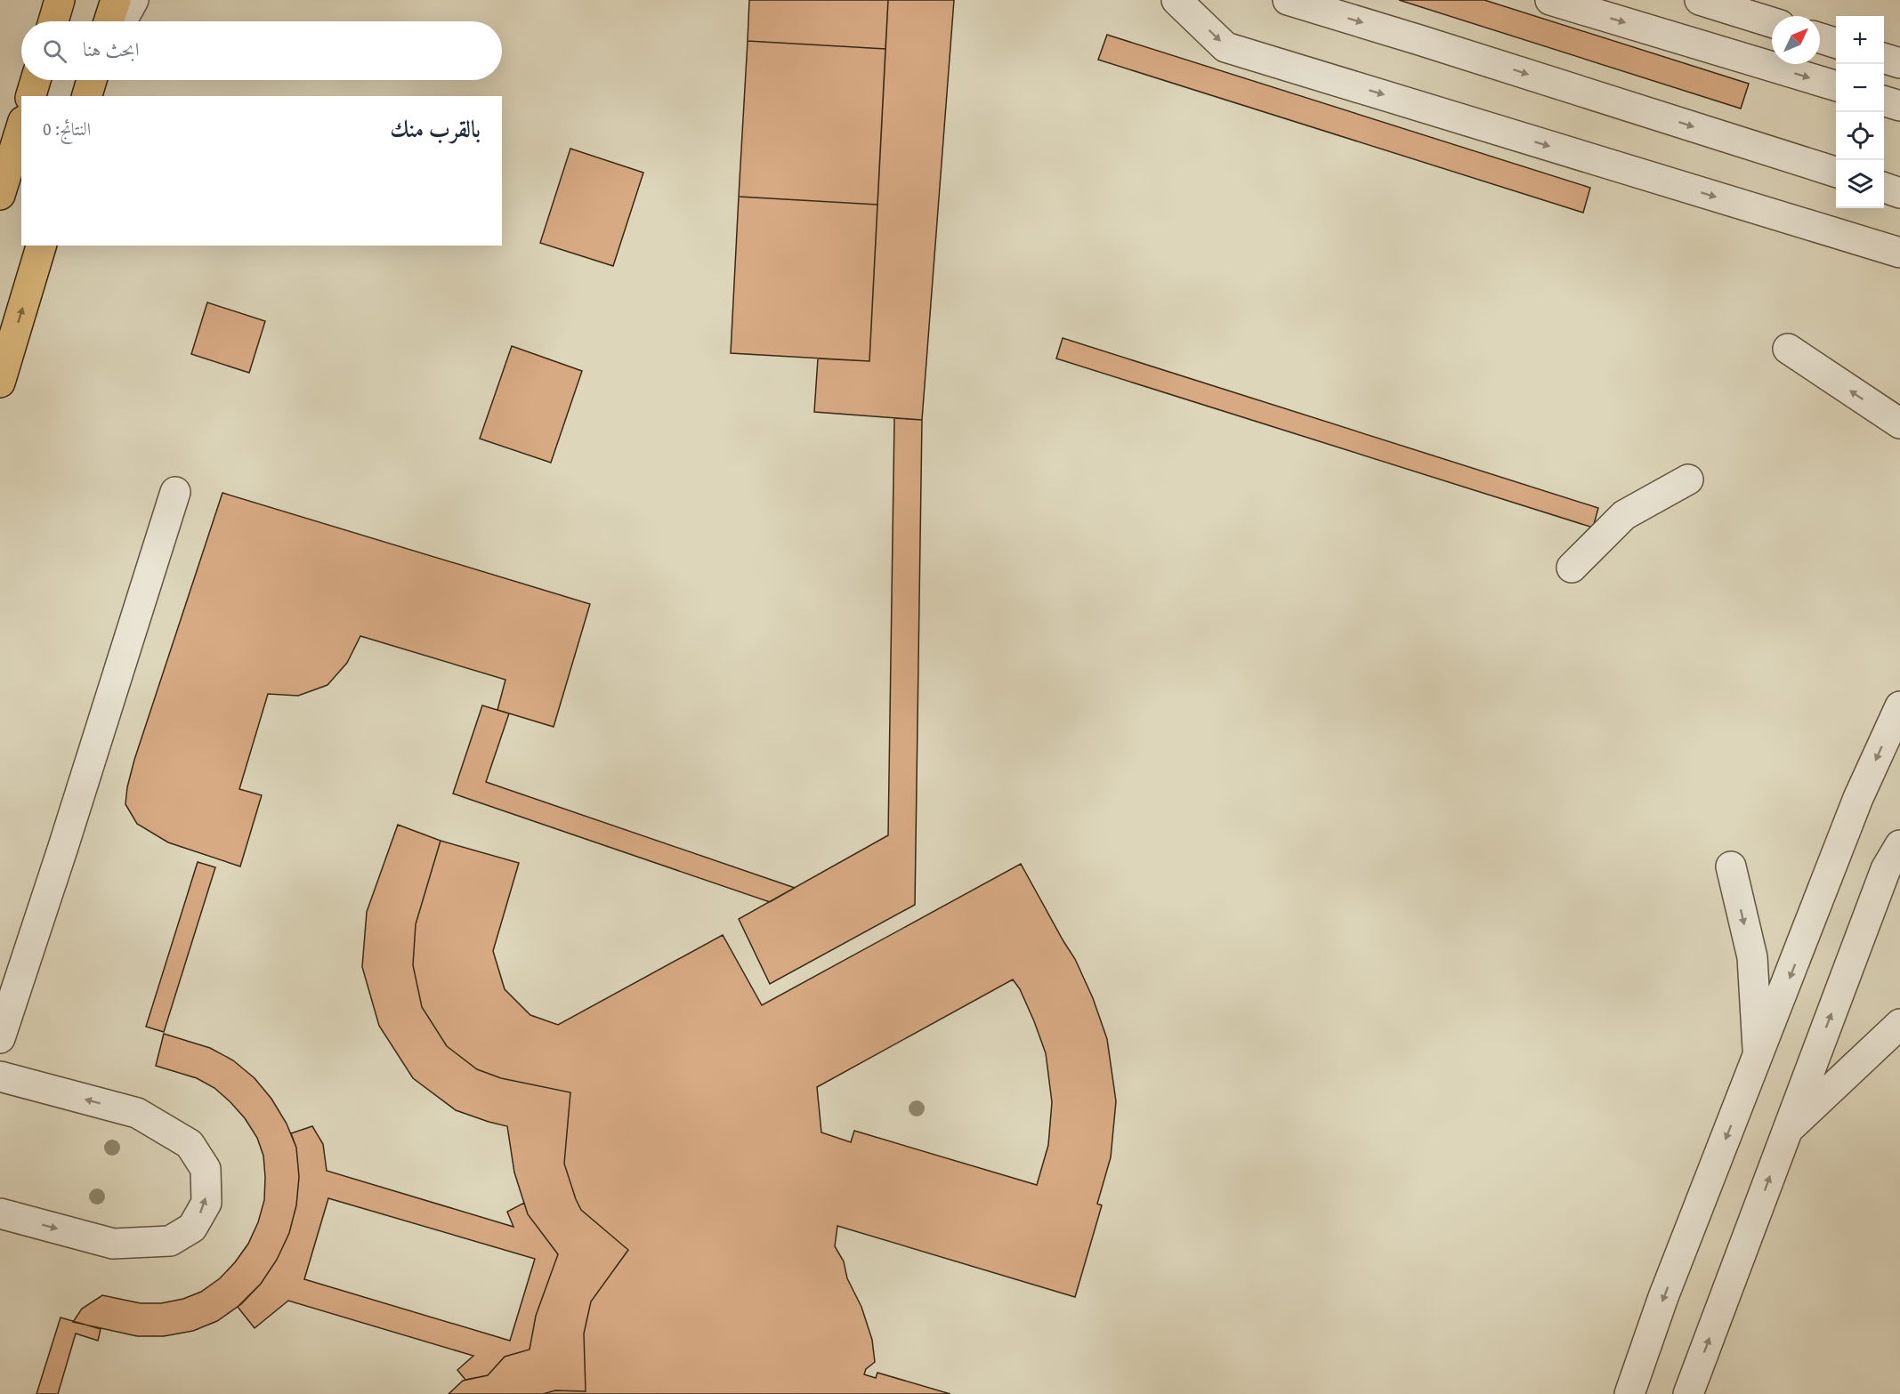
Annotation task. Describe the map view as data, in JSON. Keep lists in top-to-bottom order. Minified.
{"north":"top right","page":{"map_buttons":["+","−"],"search":"ابحث هنا","heading":["بالقرب منك","النتائج: 0"]}}
